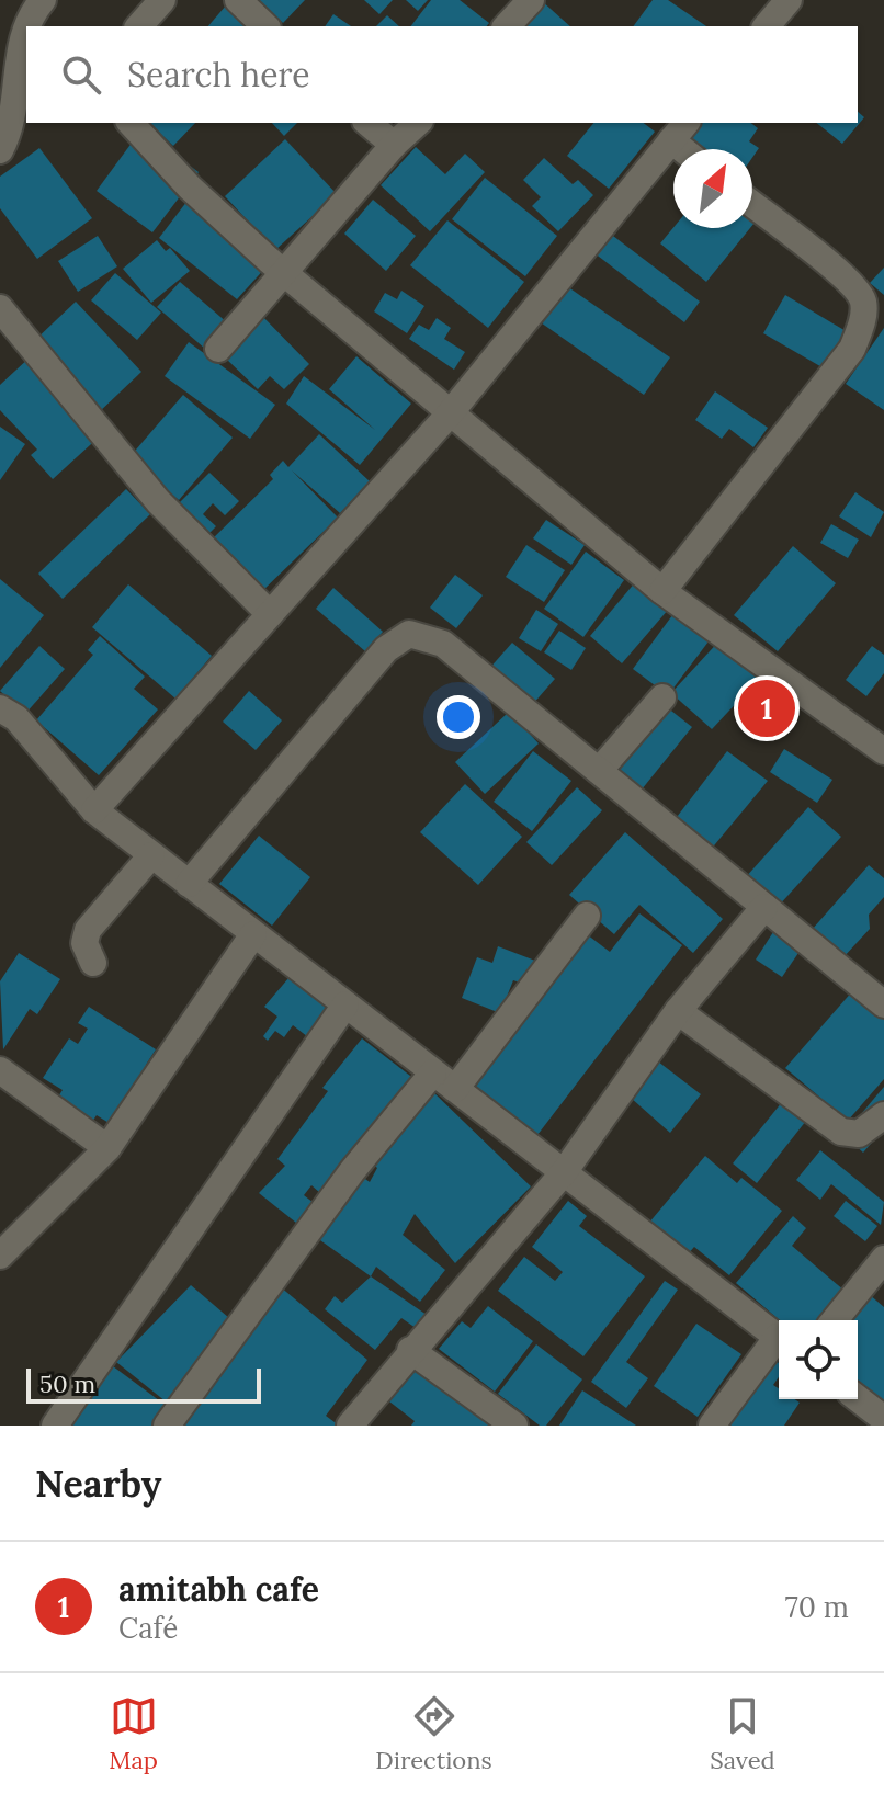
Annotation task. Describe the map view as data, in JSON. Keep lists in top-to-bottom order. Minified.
{"scale_bar":"50 m","north":"top right","page":{"search":"Search here","pins":"1","scale":"50 m","heading":"Nearby","list":[{"mark":"1","name":"amitabh cafe","note":"Café","value":"70 m"}],"nav":["Map","Directions","Saved"]}}
